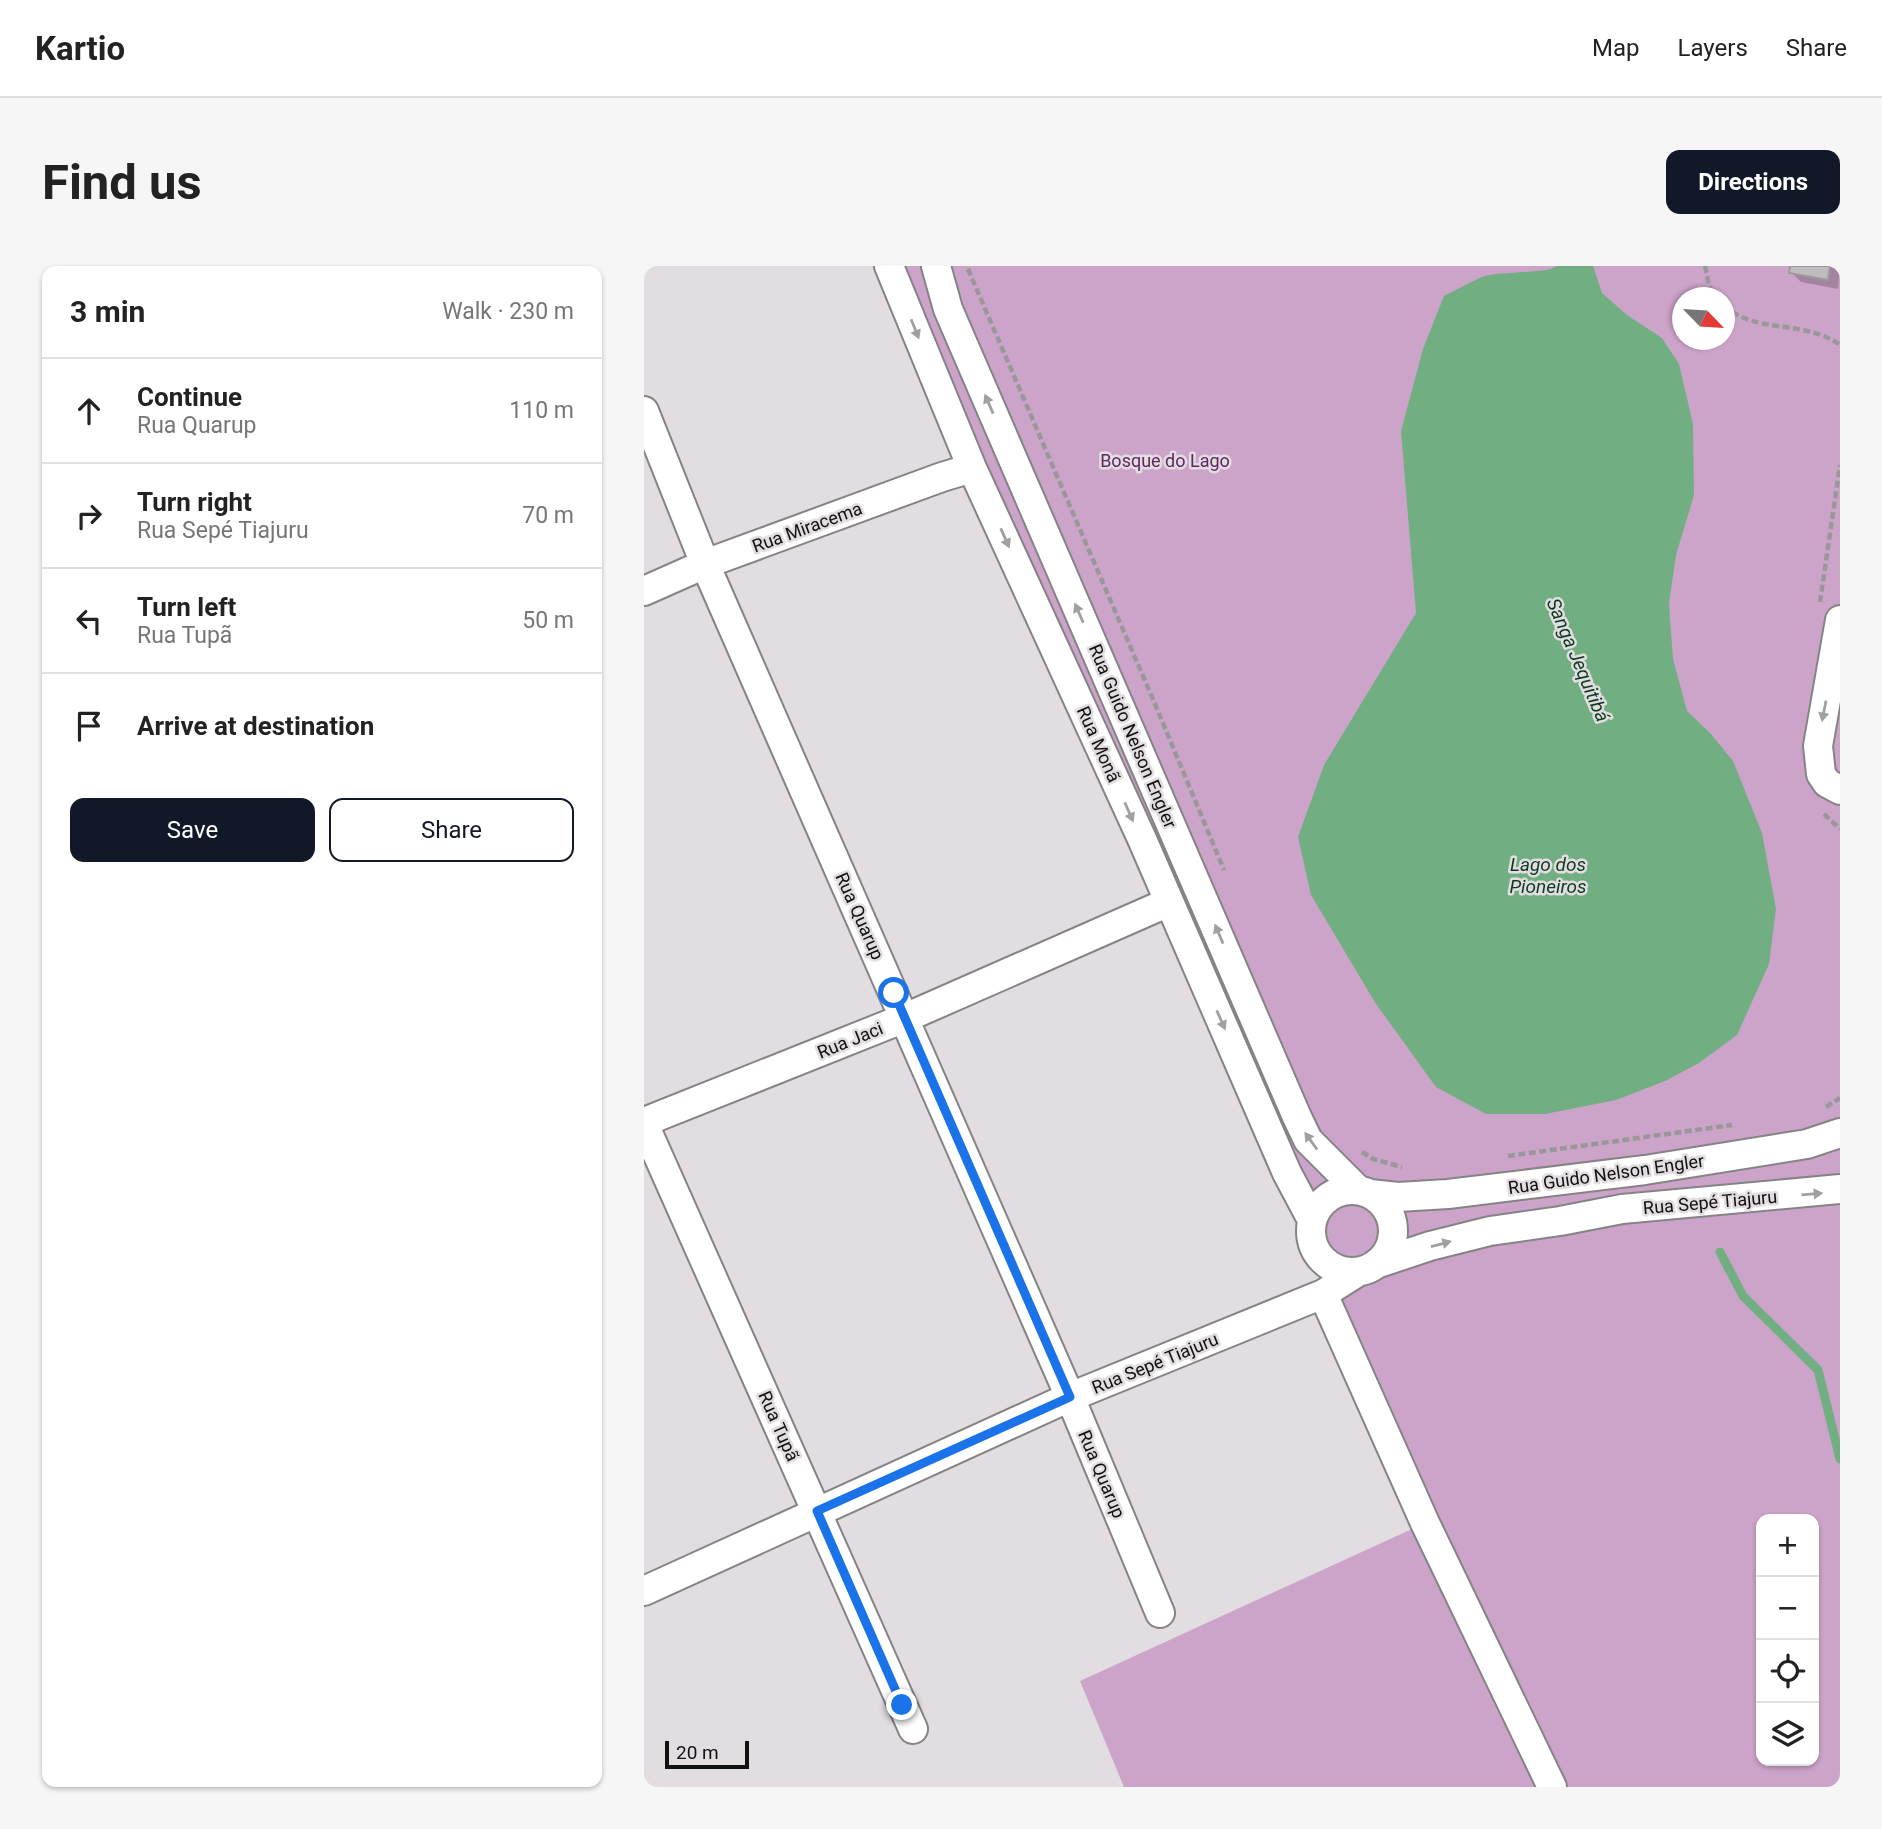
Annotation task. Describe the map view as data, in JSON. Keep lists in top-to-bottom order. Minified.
{"streets":{"street":["Rua Miracema","Rua Guido Nelson Engler","Rua Monã","Rua Quarup","Rua Jaci","Rua Sepé Tiajuru","Rua Tupã"]},"crossings":[["Rua Miracema","Rua Monã"],["Rua Miracema","Rua Quarup"],["Rua Guido Nelson Engler","Rua Monã"],["Rua Guido Nelson Engler","Rua Sepé Tiajuru"],["Rua Monã","Rua Jaci"],["Rua Monã","Rua Sepé Tiajuru"],["Rua Quarup","Rua Jaci"],["Rua Quarup","Rua Sepé Tiajuru"],["Rua Jaci","Rua Tupã"],["Rua Sepé Tiajuru","Rua Tupã"]],"one_way":["Rua Guido Nelson Engler","Rua Monã","Rua Sepé Tiajuru"],"water":["Sanga Jequitibá","Lago dos Pioneiros"],"parks":["Bosque do Lago"],"scale_bar":"20 m","north":"bottom right","page":{"header":"Kartio","nav":["Map","Layers","Share"],"buttons":["Directions",["Save","Share"]],"title":"Find us","heading":["3 min","Walk · 230 m"],"list":[["Continue","Rua Quarup","110 m"],["Turn right","Rua Sepé Tiajuru","70 m"],["Turn left","Rua Tupã","50 m"],"Arrive at destination"],"map_buttons":["+","−"],"scale":"20 m"}}
